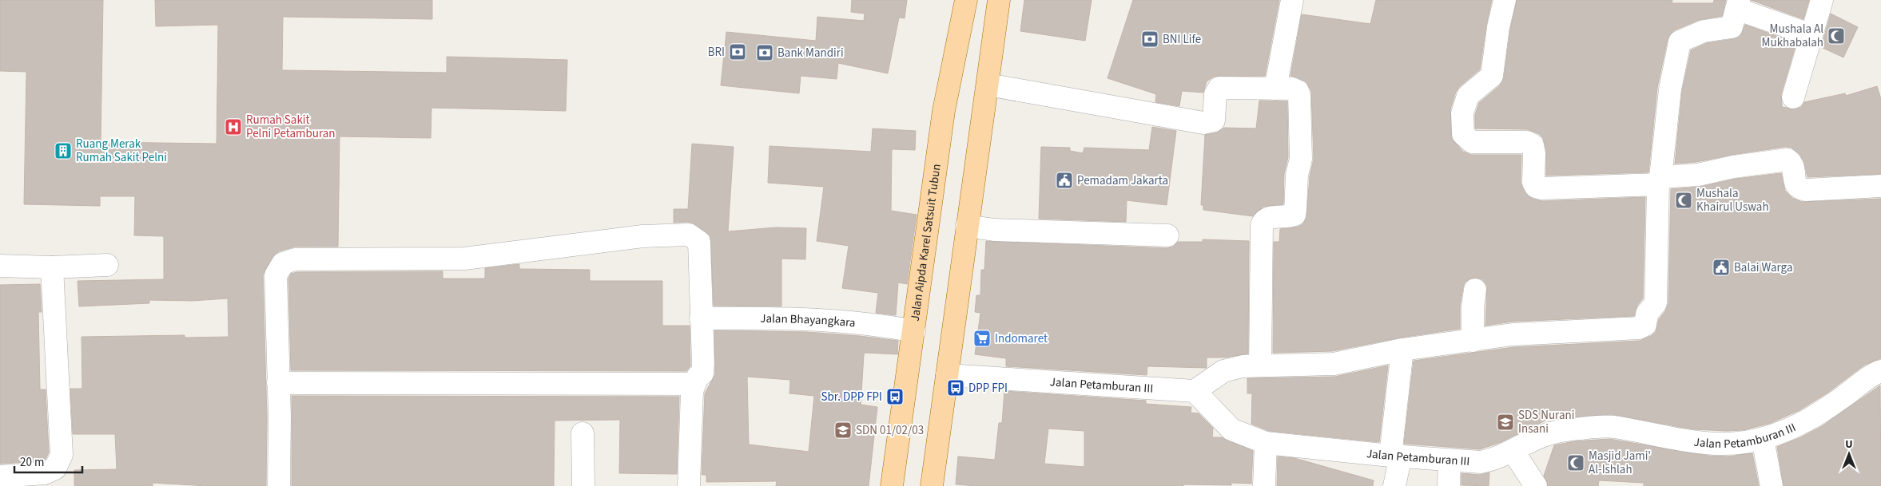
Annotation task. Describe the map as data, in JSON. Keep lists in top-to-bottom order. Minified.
{"streets":{"main road":["Jalan Aipda Karel Satsuit Tubun"],"street":["Jalan Bhayangkara","Jalan Petamburan III"]},"crossings":[["Jalan Aipda Karel Satsuit Tubun","Jalan Bhayangkara"]],"places":{"mosque":["Mushala Al Mukhabalah","Mushala Khairul Uswah","Masjid Jami' Al-Ishlah"],"bank":["BNI Life","BRI","Bank Mandiri"],"hospital":["Rumah Sakit Pelni Petamburan"],"building":["Ruang Merak Rumah Sakit Pelni"],"public building":["Pemadam Jakarta","Balai Warga"],"supermarket":["Indomaret"],"bus stop":["DPP FPI","Sbr. DPP FPI"],"school or university":["SDS Nurani Insani","SDN 01/02/03"]},"scale_bar":"20 m","north":"top"}
